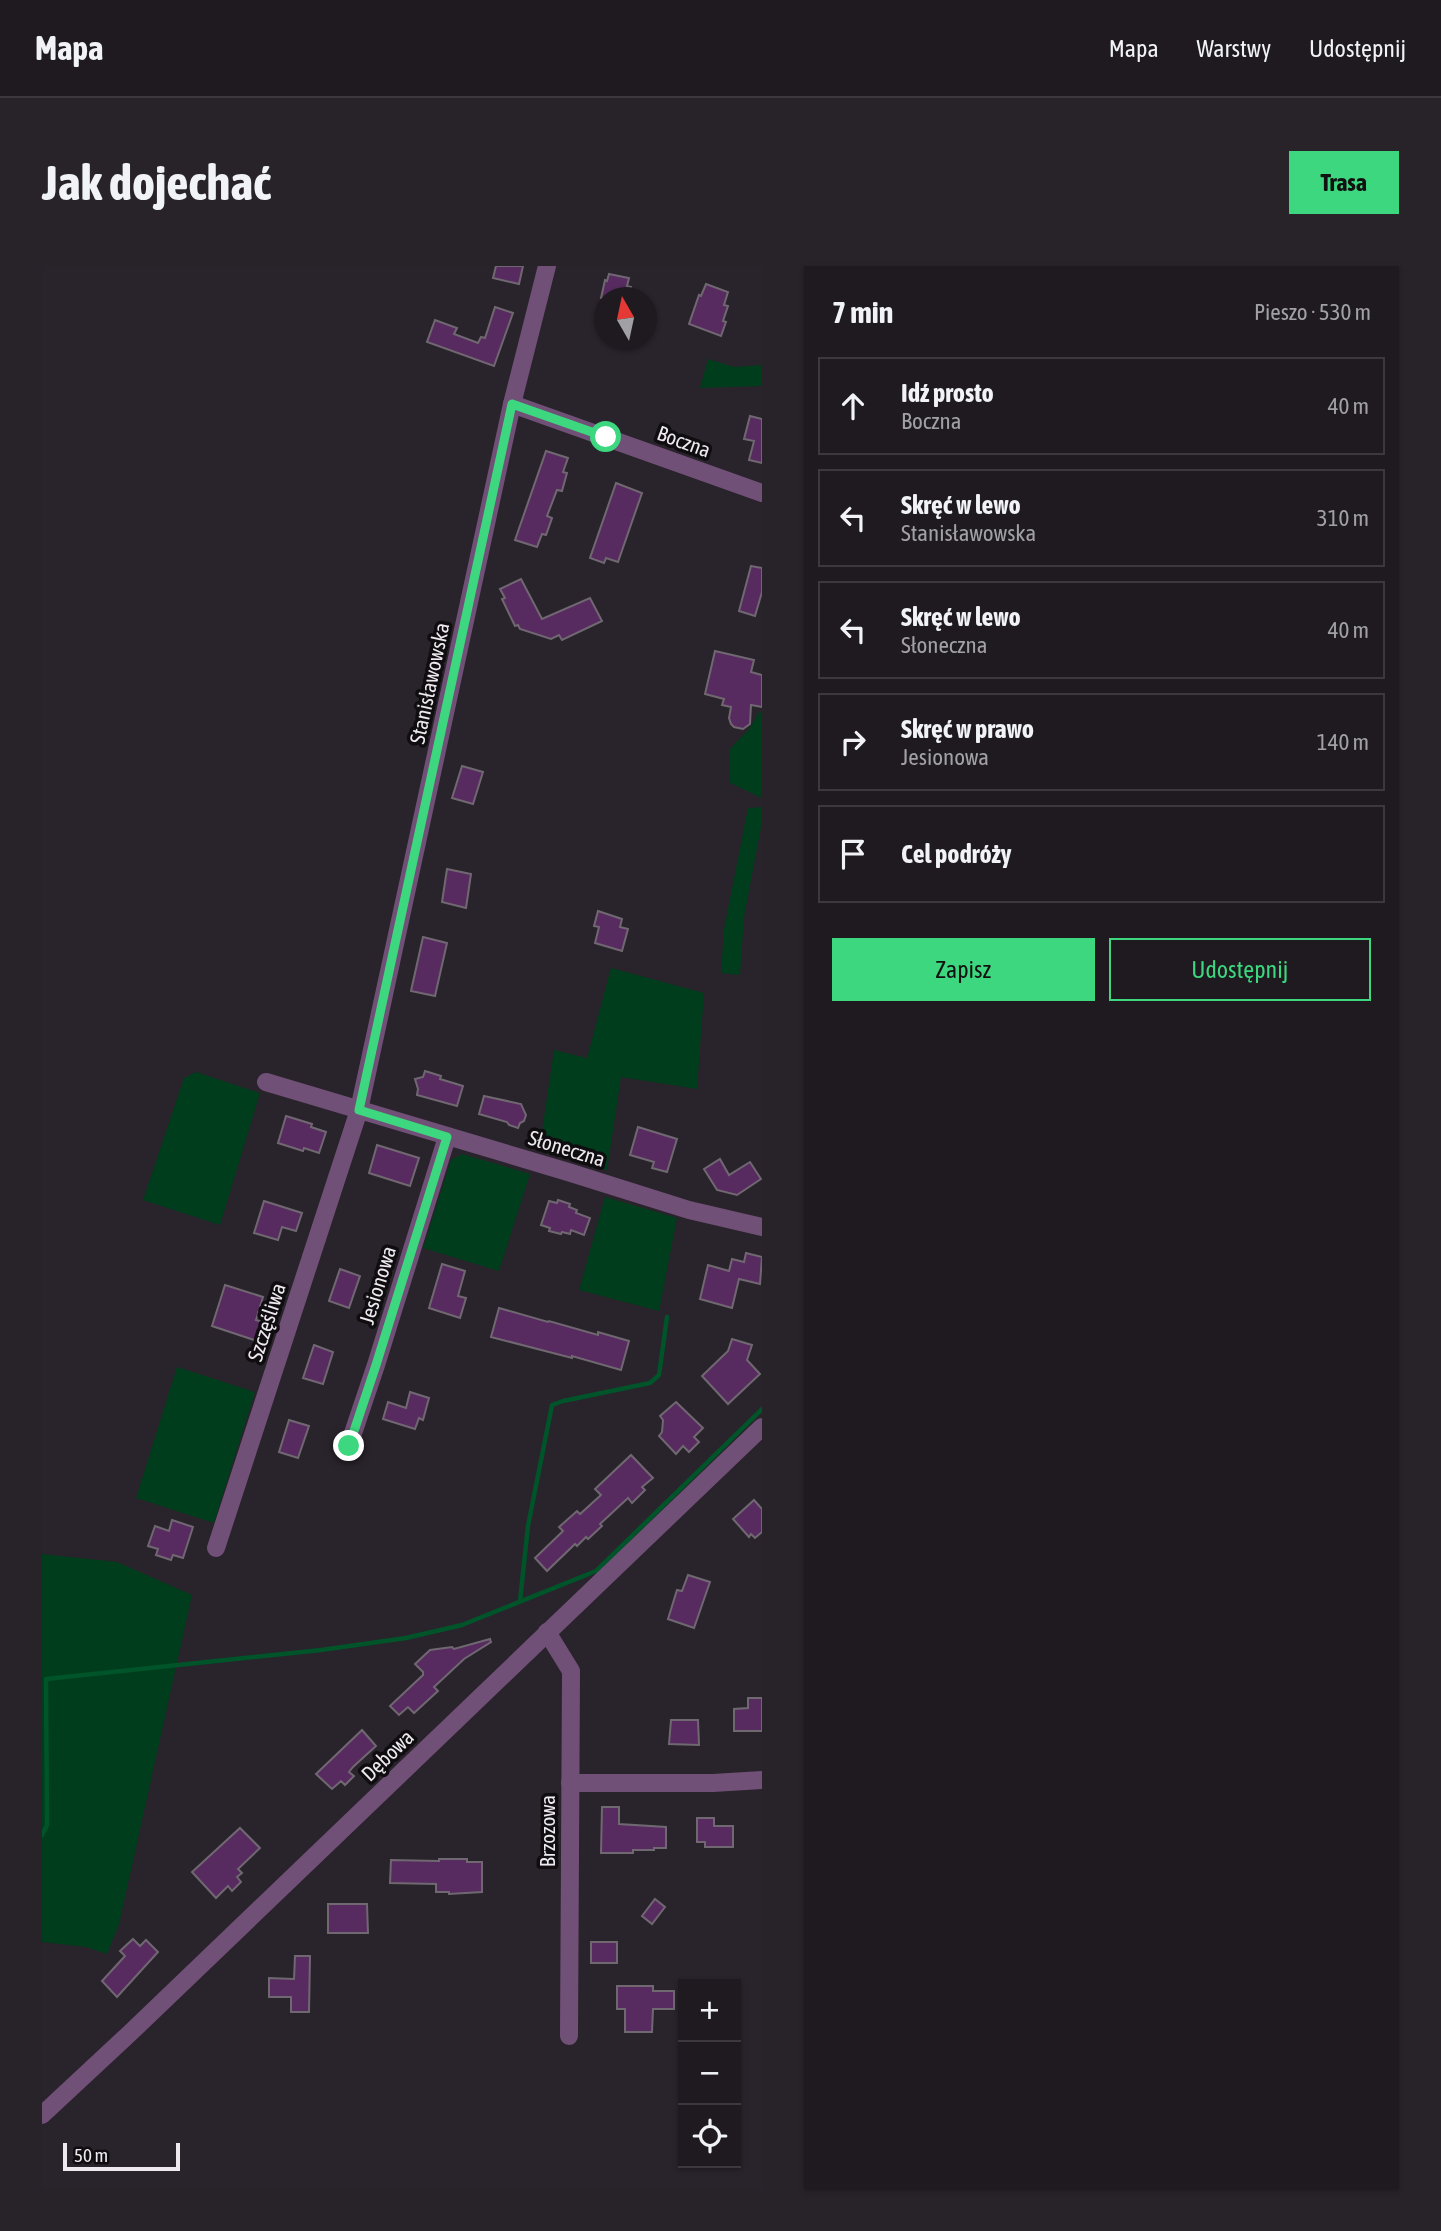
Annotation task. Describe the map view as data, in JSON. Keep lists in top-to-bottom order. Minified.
{"streets":{"street":["Boczna","Stanisławowska","Słoneczna","Jesionowa","Szczęśliwa","Dębowa","Brzozowa"]},"crossings":[["Boczna","Stanisławowska"],["Stanisławowska","Słoneczna"],["Stanisławowska","Szczęśliwa"],["Słoneczna","Jesionowa"],["Słoneczna","Szczęśliwa"],["Dębowa","Brzozowa"]],"scale_bar":"50 m","north":"top","page":{"header":"Mapa","nav":["Mapa","Warstwy","Udostępnij"],"buttons":["Trasa",["Zapisz","Udostępnij"]],"title":"Jak dojechać","heading":["7 min","Pieszo · 530 m"],"list":[["Idź prosto","Boczna","40 m"],["Skręć w lewo","Stanisławowska","310 m"],["Skręć w lewo","Słoneczna","40 m"],["Skręć w prawo","Jesionowa","140 m"],"Cel podróży"],"map_buttons":["+","−"],"scale":"50 m"}}
